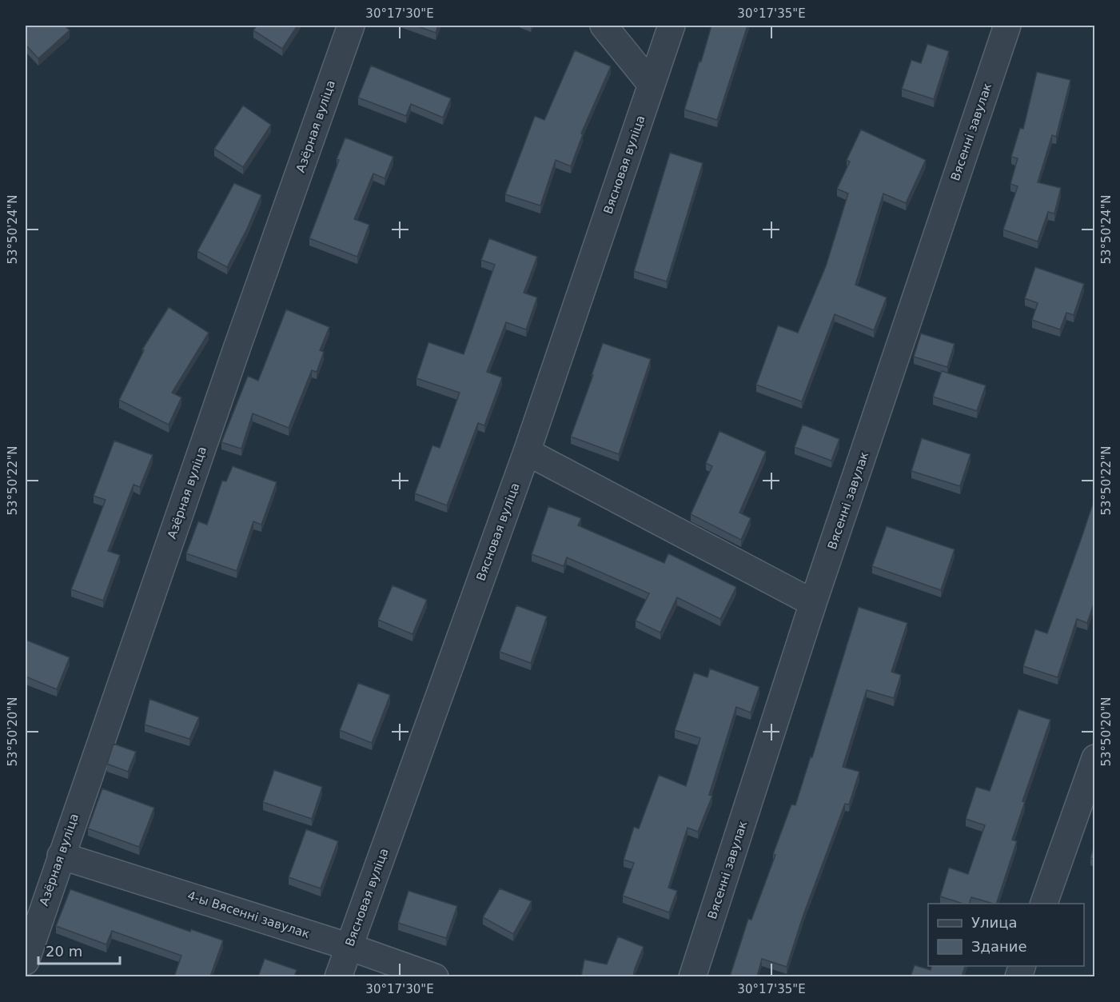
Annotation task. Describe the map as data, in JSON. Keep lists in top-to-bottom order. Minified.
{"streets":{"street":["Азёрная вуліца","Вясенні завулак","Вясновая вуліца","4-ы Вясенні завулак"]},"crossings":[["Азёрная вуліца","4-ы Вясенні завулак"],["Вясновая вуліца","4-ы Вясенні завулак"]],"legend":["Улица","Здание"],"scale_bar":"20 m","coordinates":["30°17'30\"E","30°17'35\"E","53°50'24\"N","53°50'22\"N","53°50'20\"N"]}
